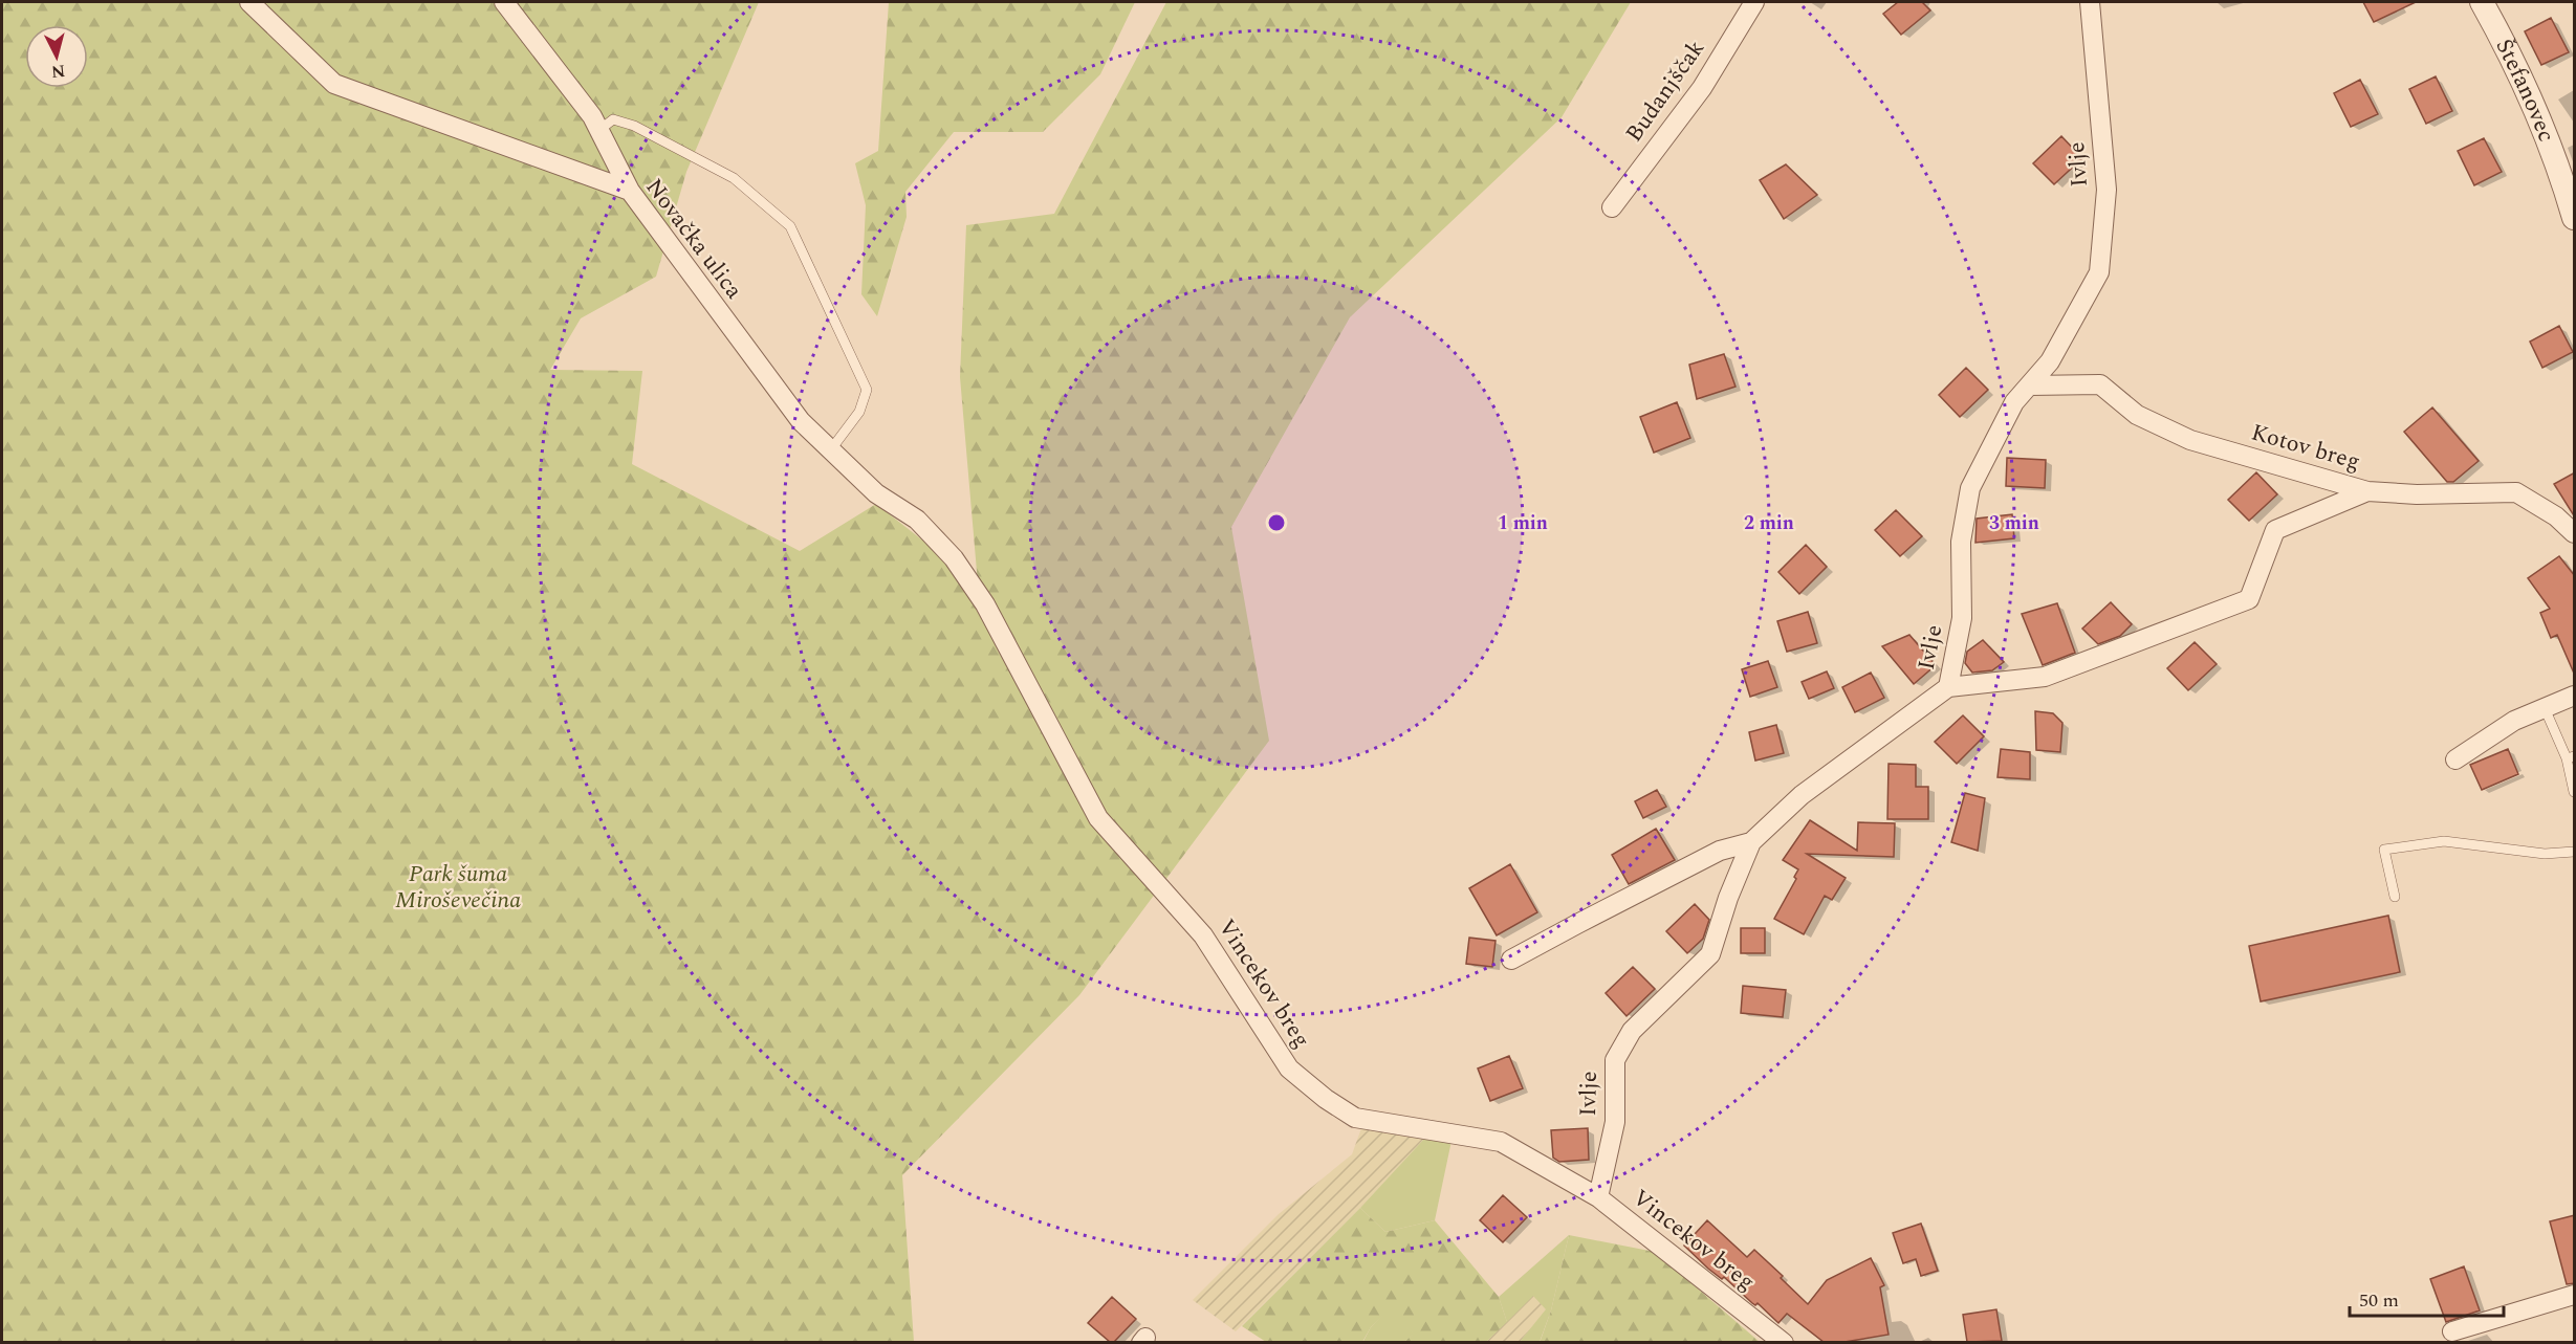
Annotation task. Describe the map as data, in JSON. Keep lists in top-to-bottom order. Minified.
{"streets":{"street":["Štefanovec","Budanjščak","Ivlje","Novačka ulica","Kotov breg","Vincekov breg"]},"crossings":[["Ivlje","Kotov breg"],["Ivlje","Vincekov breg"],["Novačka ulica","Vincekov breg"]],"parks":["Park šuma Miroševečina"],"scale_bar":"50 m","north":"bottom","rings":["1 min","2 min","3 min"]}
